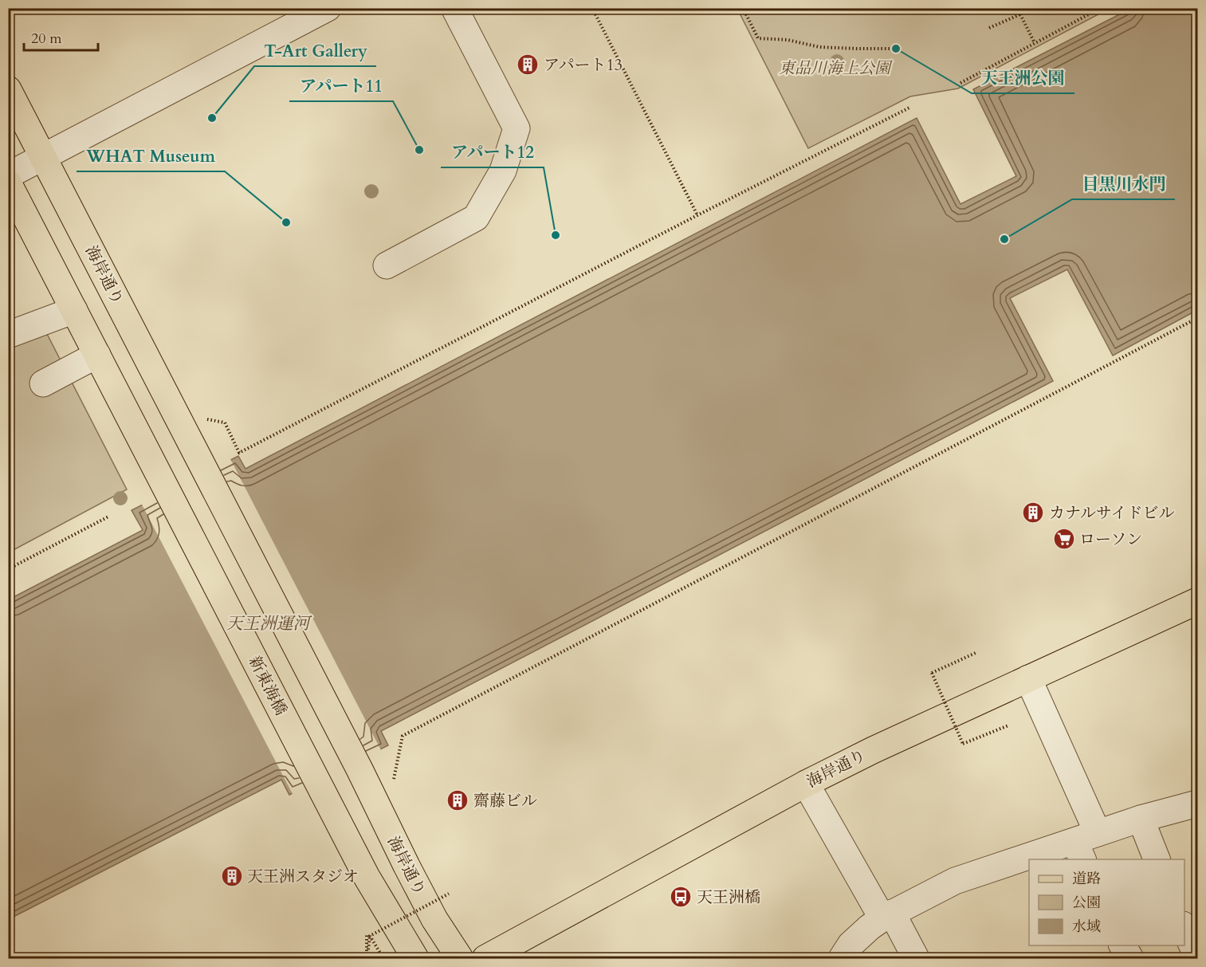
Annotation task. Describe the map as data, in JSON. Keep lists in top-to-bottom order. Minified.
{"streets":{"main road":["海岸通り","新東海橋"]},"water":["天王洲運河"],"parks":["東品川海上公園"],"places":{"other":["天王洲公園","T-Art Gallery","アパート11","WHAT Museum","アパート12","目黒川水門"],"building":["アパート13","カナルサイドビル","齋藤ビル","天王洲スタジオ"],"supermarket":["ローソン"],"bus stop":["天王洲橋"]},"legend":["道路","公園","水域"],"scale_bar":"20 m"}
